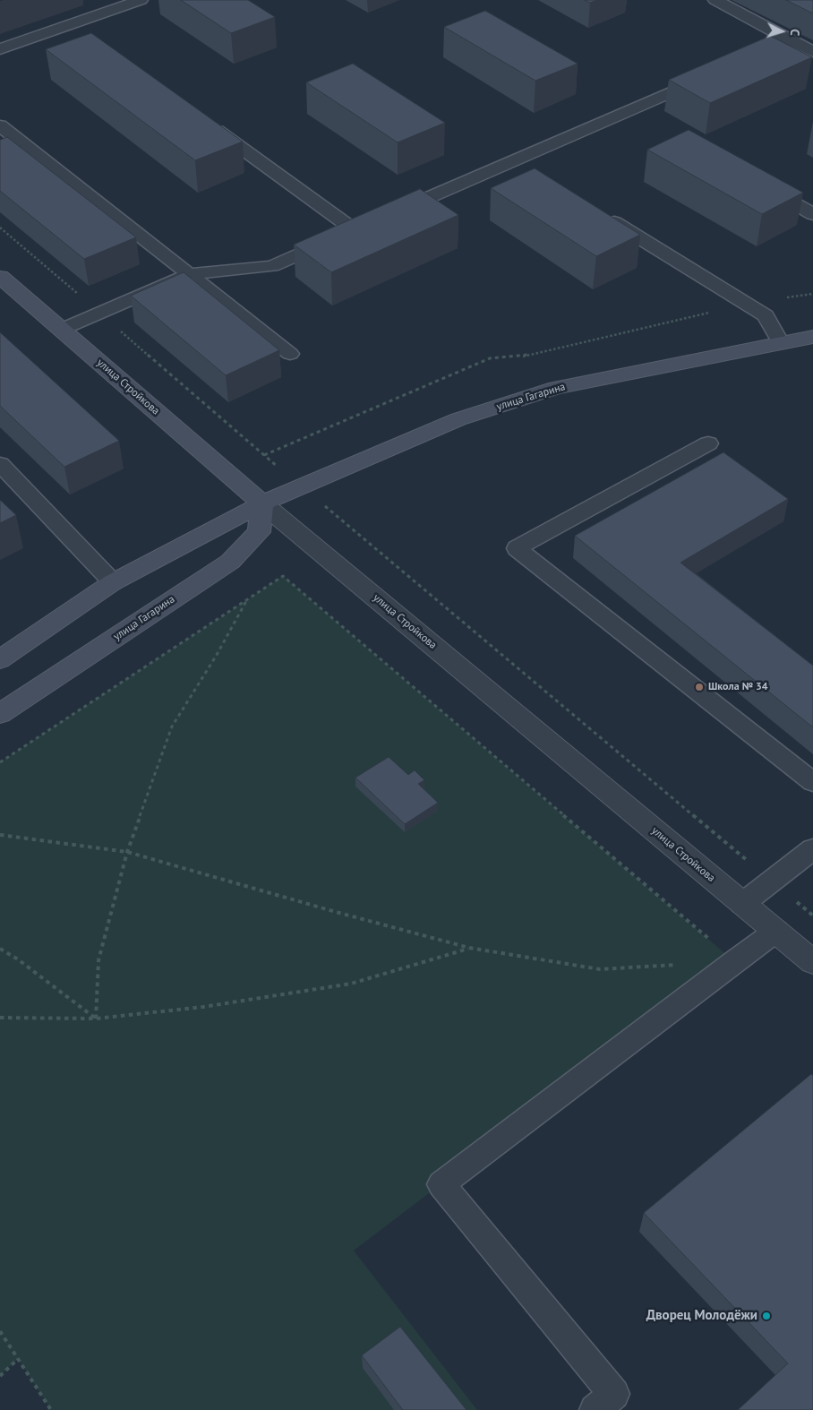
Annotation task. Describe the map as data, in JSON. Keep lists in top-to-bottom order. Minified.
{"streets":{"street":["улица Стройкова","улица Гагарина"]},"crossings":[["улица Стройкова","улица Гагарина"]],"places":["Школа № 34","Дворец Молодёжи"],"north":"right"}
